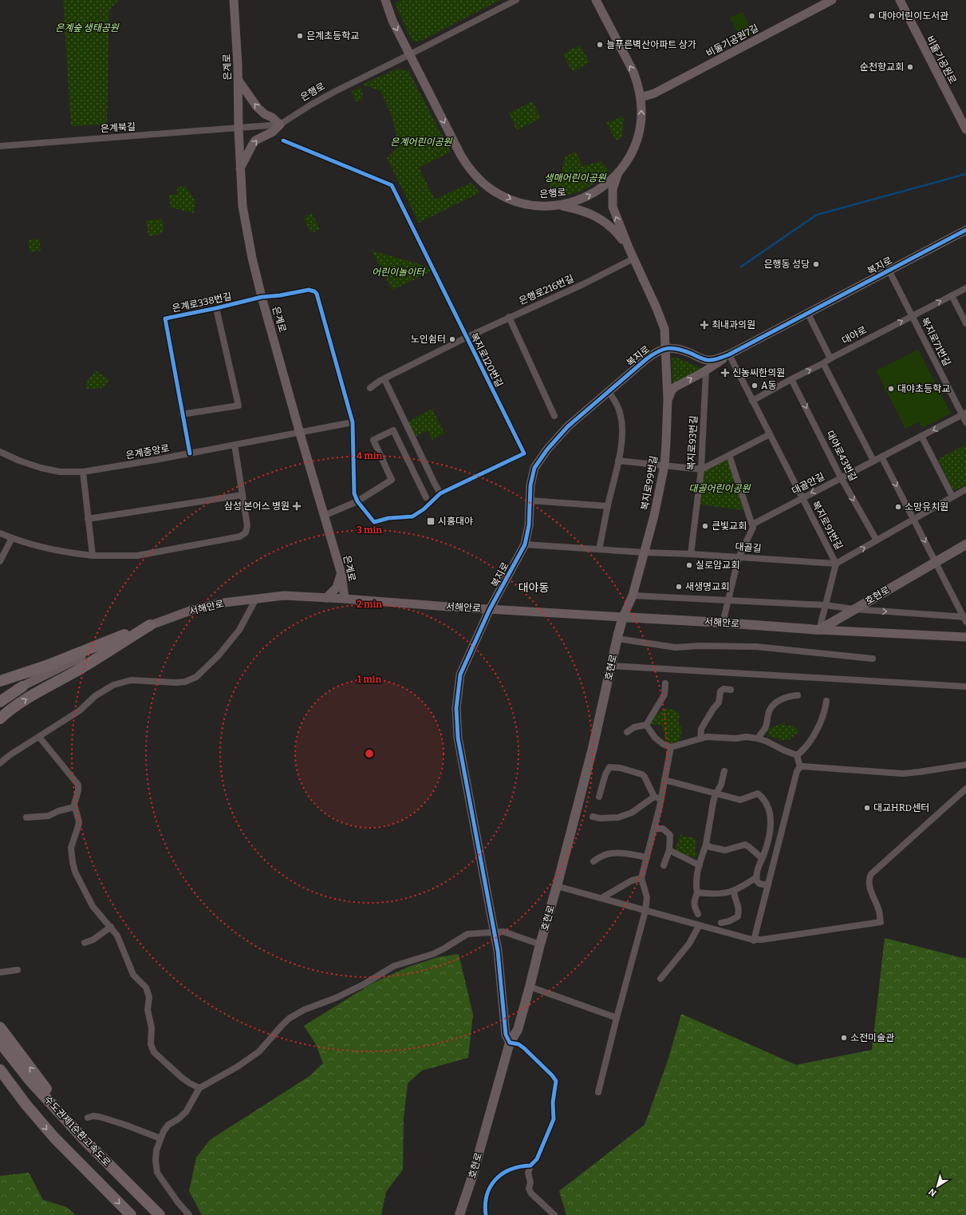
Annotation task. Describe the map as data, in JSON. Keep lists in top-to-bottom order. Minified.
{"streets":{"highway":["수도권제1순환고속도로"],"main road":["호현로","서해안로"],"street":["비둘기공원7길","비둘기공원로","은계로","은행로","은계북길","복지로","은행로216번길","은계로338번길","대야로","복지로71번길","복지로120번길","복지로93번길","은계중앙로","대야로43번길","복지로99번길","대골안길","복지로91번길","대골길"]},"crossings":[["비둘기공원7길","은행로"],["은계로","은계북길"],["은계로","은계로338번길"],["은계로","은계중앙로"],["은계로","서해안로"],["은행로","은계북길"],["복지로","복지로71번길"],["복지로","복지로99번길"],["복지로","복지로91번길"],["복지로","대골길"],["복지로","호현로"],["복지로","서해안로"],["은행로216번길","복지로120번길"],["은계로338번길","은계중앙로"],["대야로","복지로71번길"],["대야로","대야로43번길"],["대야로","복지로91번길"],["복지로71번길","대골안길"],["복지로93번길","대골길"],["대야로43번길","대골안길"],["복지로99번길","대골길"],["복지로99번길","호현로"],["복지로99번길","서해안로"],["대골안길","복지로91번길"],["복지로91번길","대골길"],["복지로91번길","호현로"],["복지로91번길","서해안로"],["호현로","서해안로"]],"one_way":["대야로","대골안길"],"districts":["대야동"],"parks":["은계숲 생태공원","은계어린이공원","생매어린이공원","어린이놀이터","대골어린이공원"],"places":{"other":["대야어린이도서관","은계초등학교","늘푸른벽산아파트 상가","순천향교회","은행동 성당","노인쉼터","A동","대야초등학교","소망유치원","큰빛교회","실로암교회","새생명교회","대교HRD센터","소전미술관"],"health":["최내과의원","신농씨한의원","삼성 본어스 병원"],"transit":["시흥대야"]},"north":"bottom left","rings":["4 min","3 min","2 min","1 min"]}
